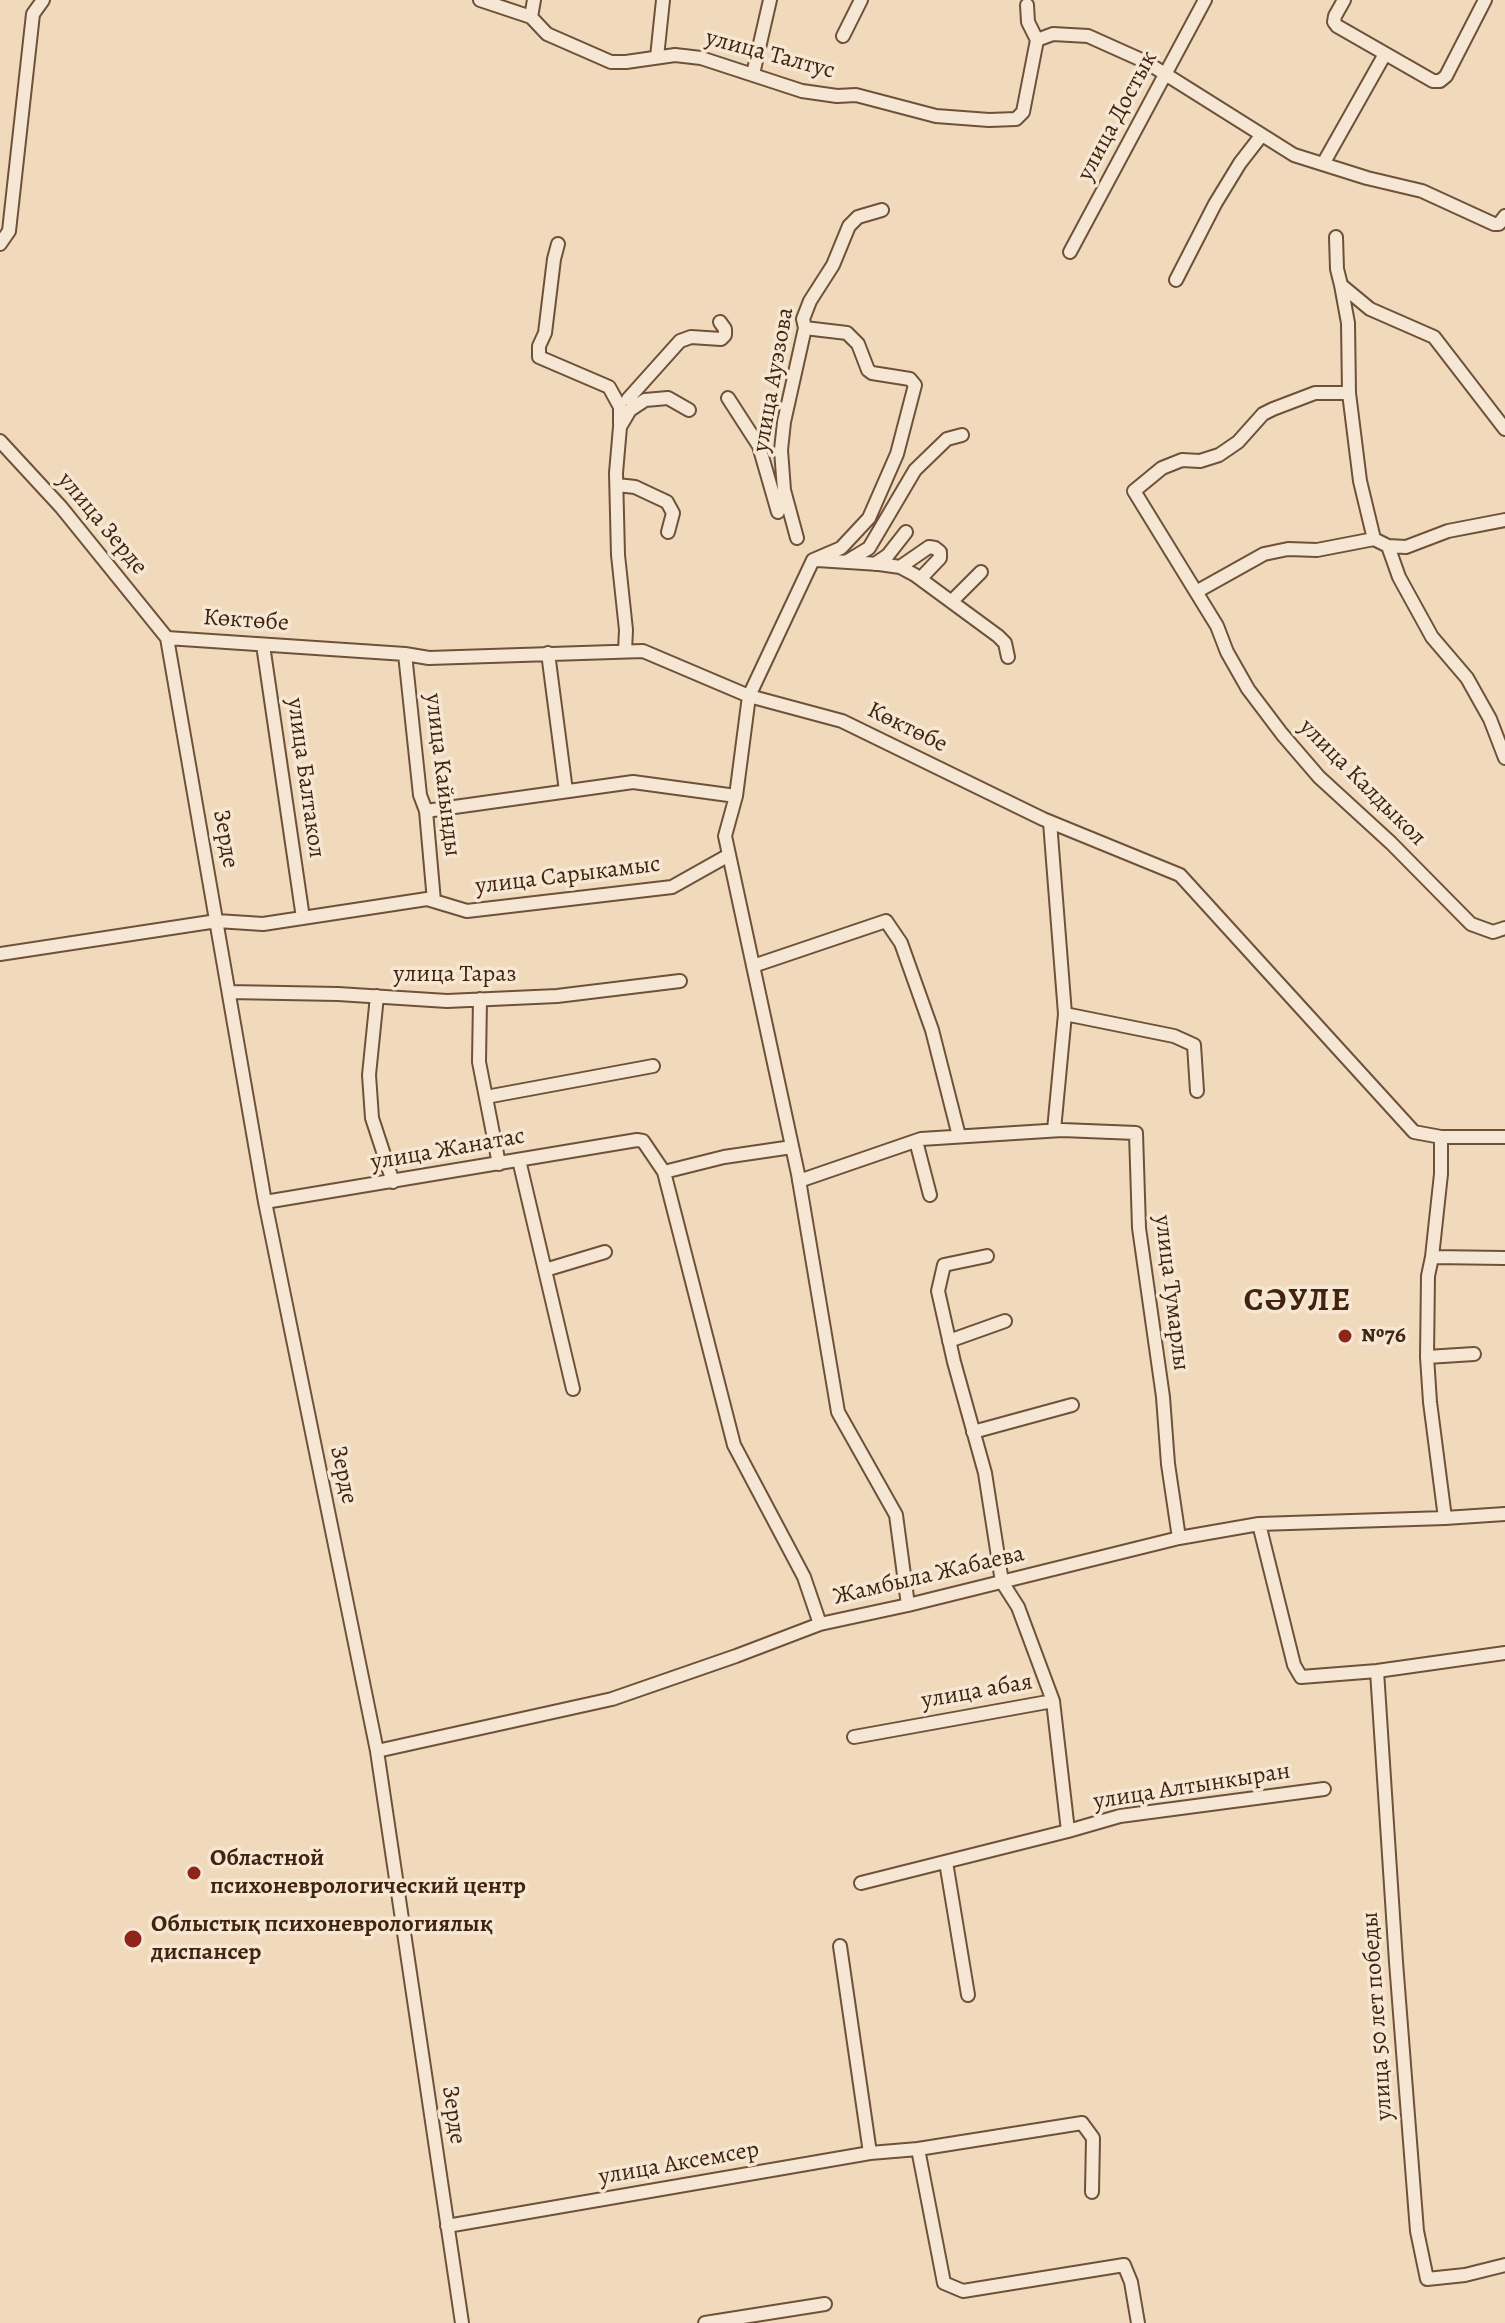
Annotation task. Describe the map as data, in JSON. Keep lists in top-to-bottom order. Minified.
{"streets":{"street":["улица Талтус","улица Достык","улица Ауэзова","улица Зерде","Көктөбе","улица Кайынды","улица Балтакол","улица Калдыкол","Зерде","улица Сарыкамыс","улица Тараз","улица Жанатас","улица Тумарлы","Жамбыла Жабаева","улица абая","улица Алтынкыран","улица 50 лет победы","улица Аксемсер"]},"crossings":[["улица Зерде","Көктөбе"],["улица Зерде","Зерде"],["Көктөбе","улица Кайынды"],["Көктөбе","улица Балтакол"],["Көктөбе","Зерде"],["улица Кайынды","улица Сарыкамыс"],["улица Балтакол","улица Сарыкамыс"],["Зерде","улица Сарыкамыс"],["Зерде","улица Тараз"],["Зерде","улица Жанатас"],["Зерде","Жамбыла Жабаева"],["Зерде","улица Аксемсер"],["улица Тумарлы","Жамбыла Жабаева"],["улица абая","улица Алтынкыран"]],"districts":["СӘУЛЕ"],"places":["№76","Областной психоневрологический центр","Облыстық психоневрологиялық диспансер"]}
